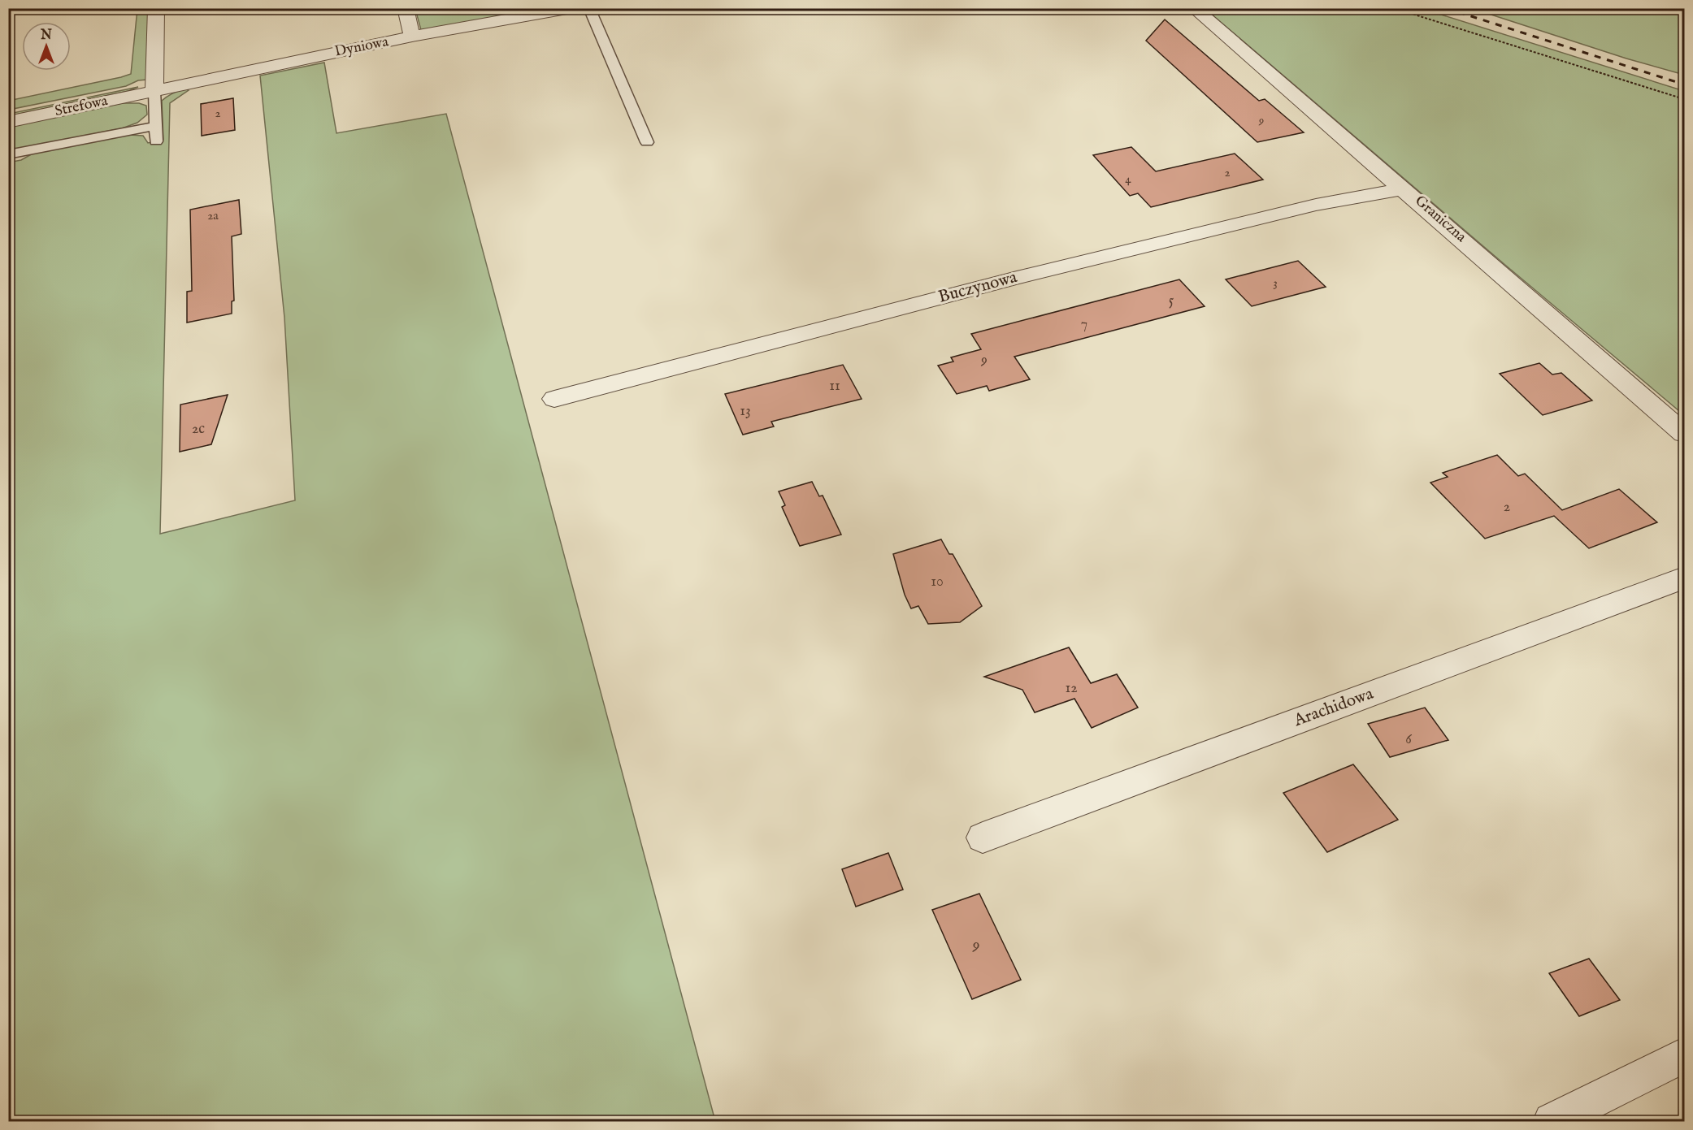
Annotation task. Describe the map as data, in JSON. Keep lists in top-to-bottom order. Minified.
{"streets":{"street":["Dyniowa","Strefowa","Graniczna","Buczynowa","Arachidowa"]},"crossings":[["Dyniowa","Strefowa"],["Graniczna","Buczynowa"]],"house_numbers":["2","9","2","4","2a","3","5","7","9","11","13","2c","2","10","12","6","9"],"north":"top"}
